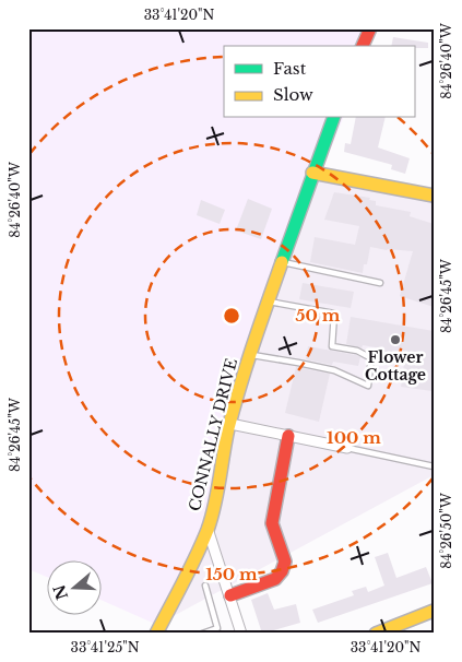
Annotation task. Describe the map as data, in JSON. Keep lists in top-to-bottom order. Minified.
{"streets":{"street":["CONNALLY DRIVE"]},"places":["Flower Cottage"],"legend":["Fast","Slow"],"north":"left","coordinates":["33°41'20\"N","84°26'40\"W","84°26'45\"W","84°26'50\"W","33°41'25\"N"],"rings":["50 m","100 m","150 m"]}
